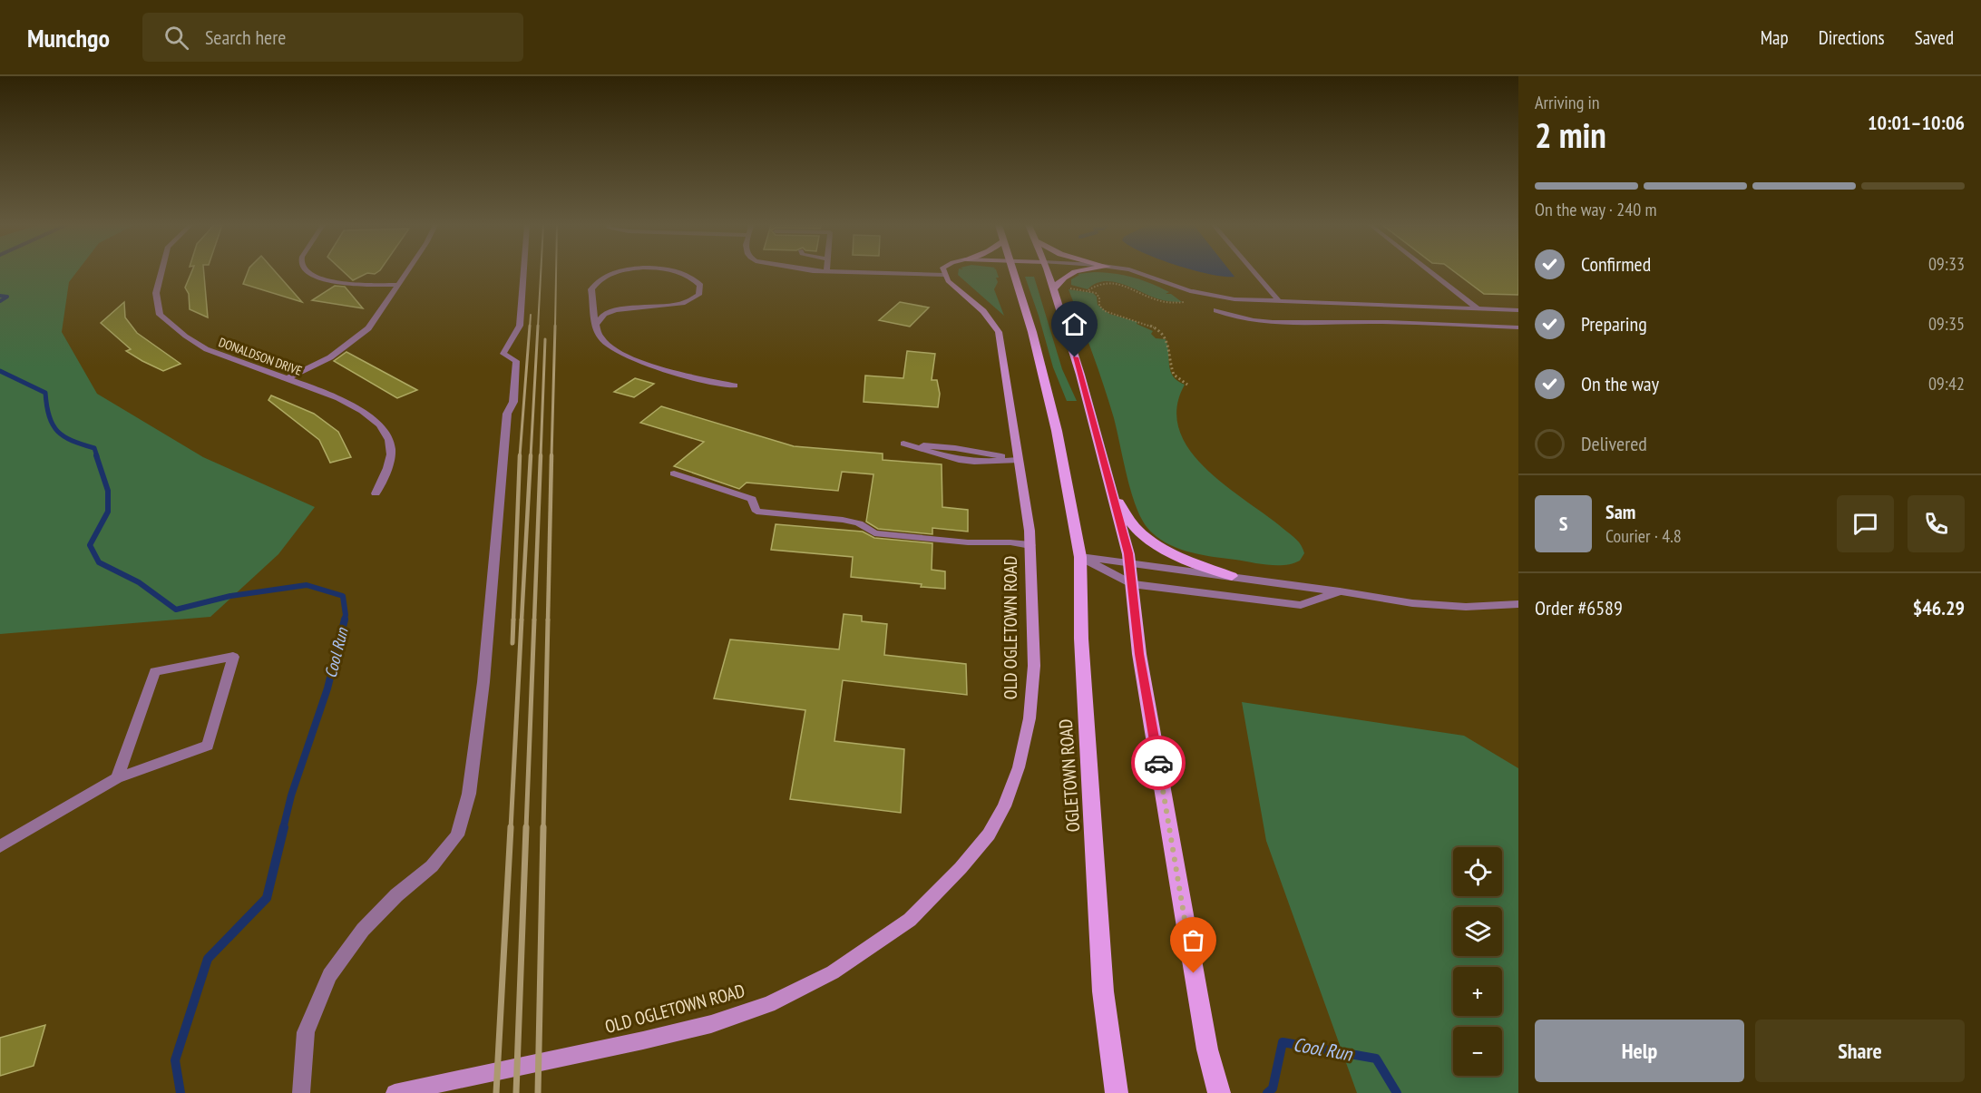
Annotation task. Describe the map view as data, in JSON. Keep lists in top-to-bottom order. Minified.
{"streets":{"main road":["OGLETOWN ROAD"],"street":["DONALDSON DRIVE","OLD OGLETOWN ROAD"]},"water":["Cool Run"],"page":{"header":"Munchgo","search":"Search here","nav":["Map","Directions","Saved"],"heading":["2 min","Arriving in","10:01–10:06"],"panel":["Sam","Courier · 4.8","Order #6589","$46.29"],"bar":"On the way · 240 m","list":[["Confirmed","09:33"],["Preparing","09:35"],["On the way","09:42"],"Delivered"],"round":"S","map_buttons":["+","−"],"buttons":["Help","Share"]}}
